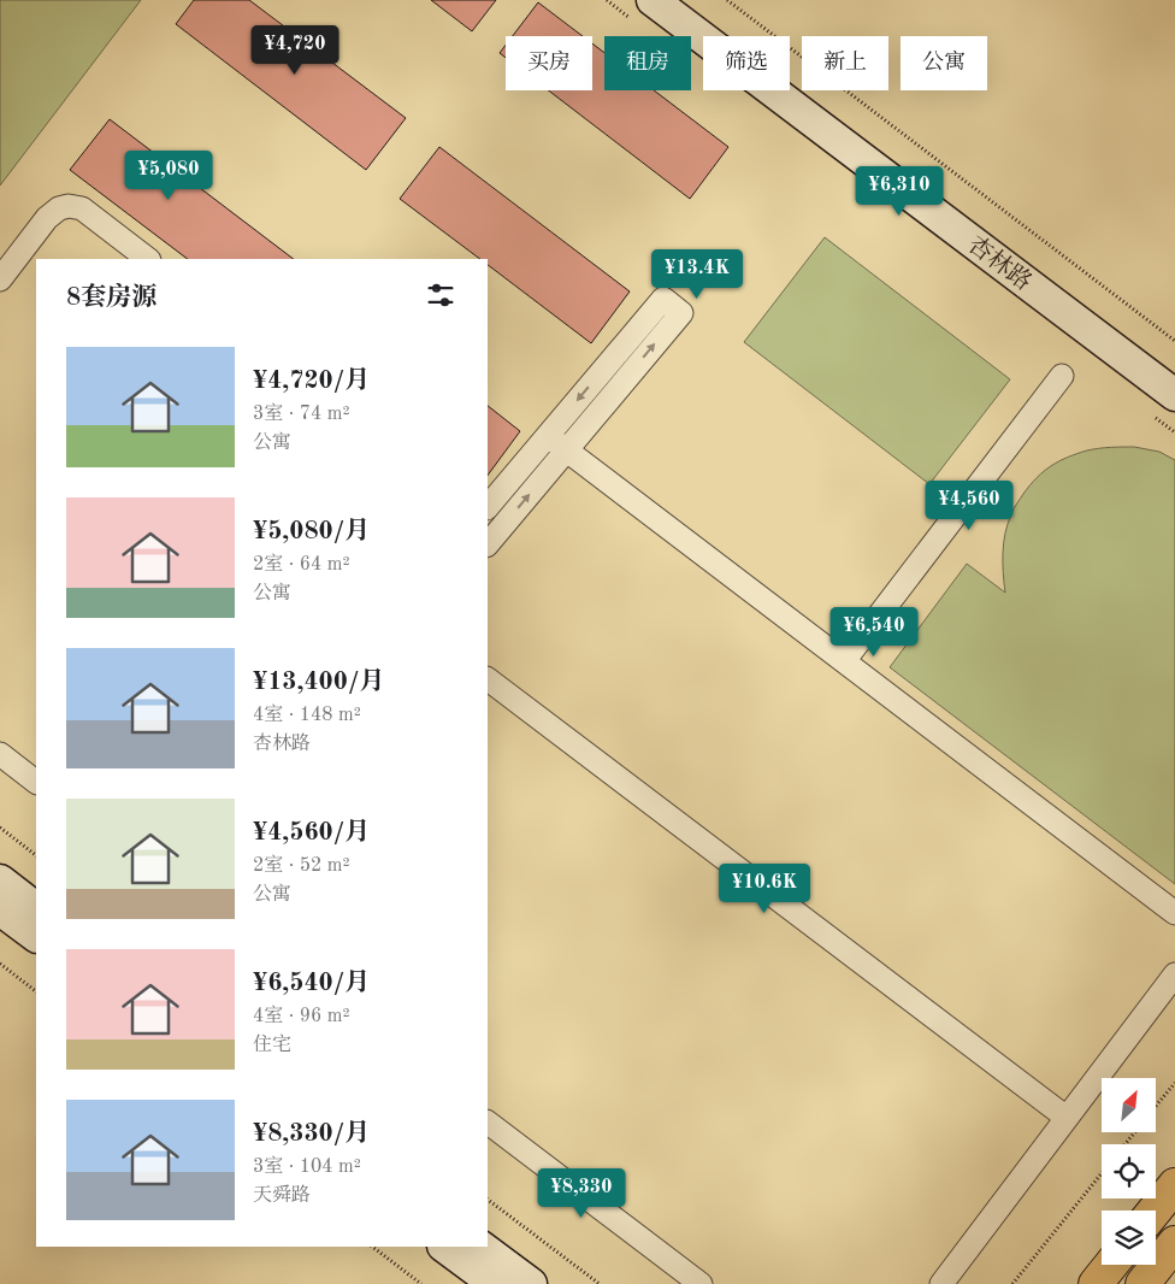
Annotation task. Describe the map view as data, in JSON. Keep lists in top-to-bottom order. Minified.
{"streets":{"street":["杏林路"]},"north":"top right","page":{"price":["¥4,720","¥5,080","¥6,310","¥13.4K","¥4,560","¥6,540","¥10.6K","¥8,330"],"chip":["买房","租房","筛选","新上","公寓"],"heading":"8套房源","list":[{"name":"¥4,720/月","note":"3室 · 74 m² · 公寓"},{"name":"¥5,080/月","note":"2室 · 64 m² · 公寓"},{"name":"¥13,400/月","note":"4室 · 148 m² · 杏林路"},{"name":"¥4,560/月","note":"2室 · 52 m² · 公寓"},{"name":"¥6,540/月","note":"4室 · 96 m² · 住宅"},{"name":"¥8,330/月","note":"3室 · 104 m² · 天舜路"}]}}
